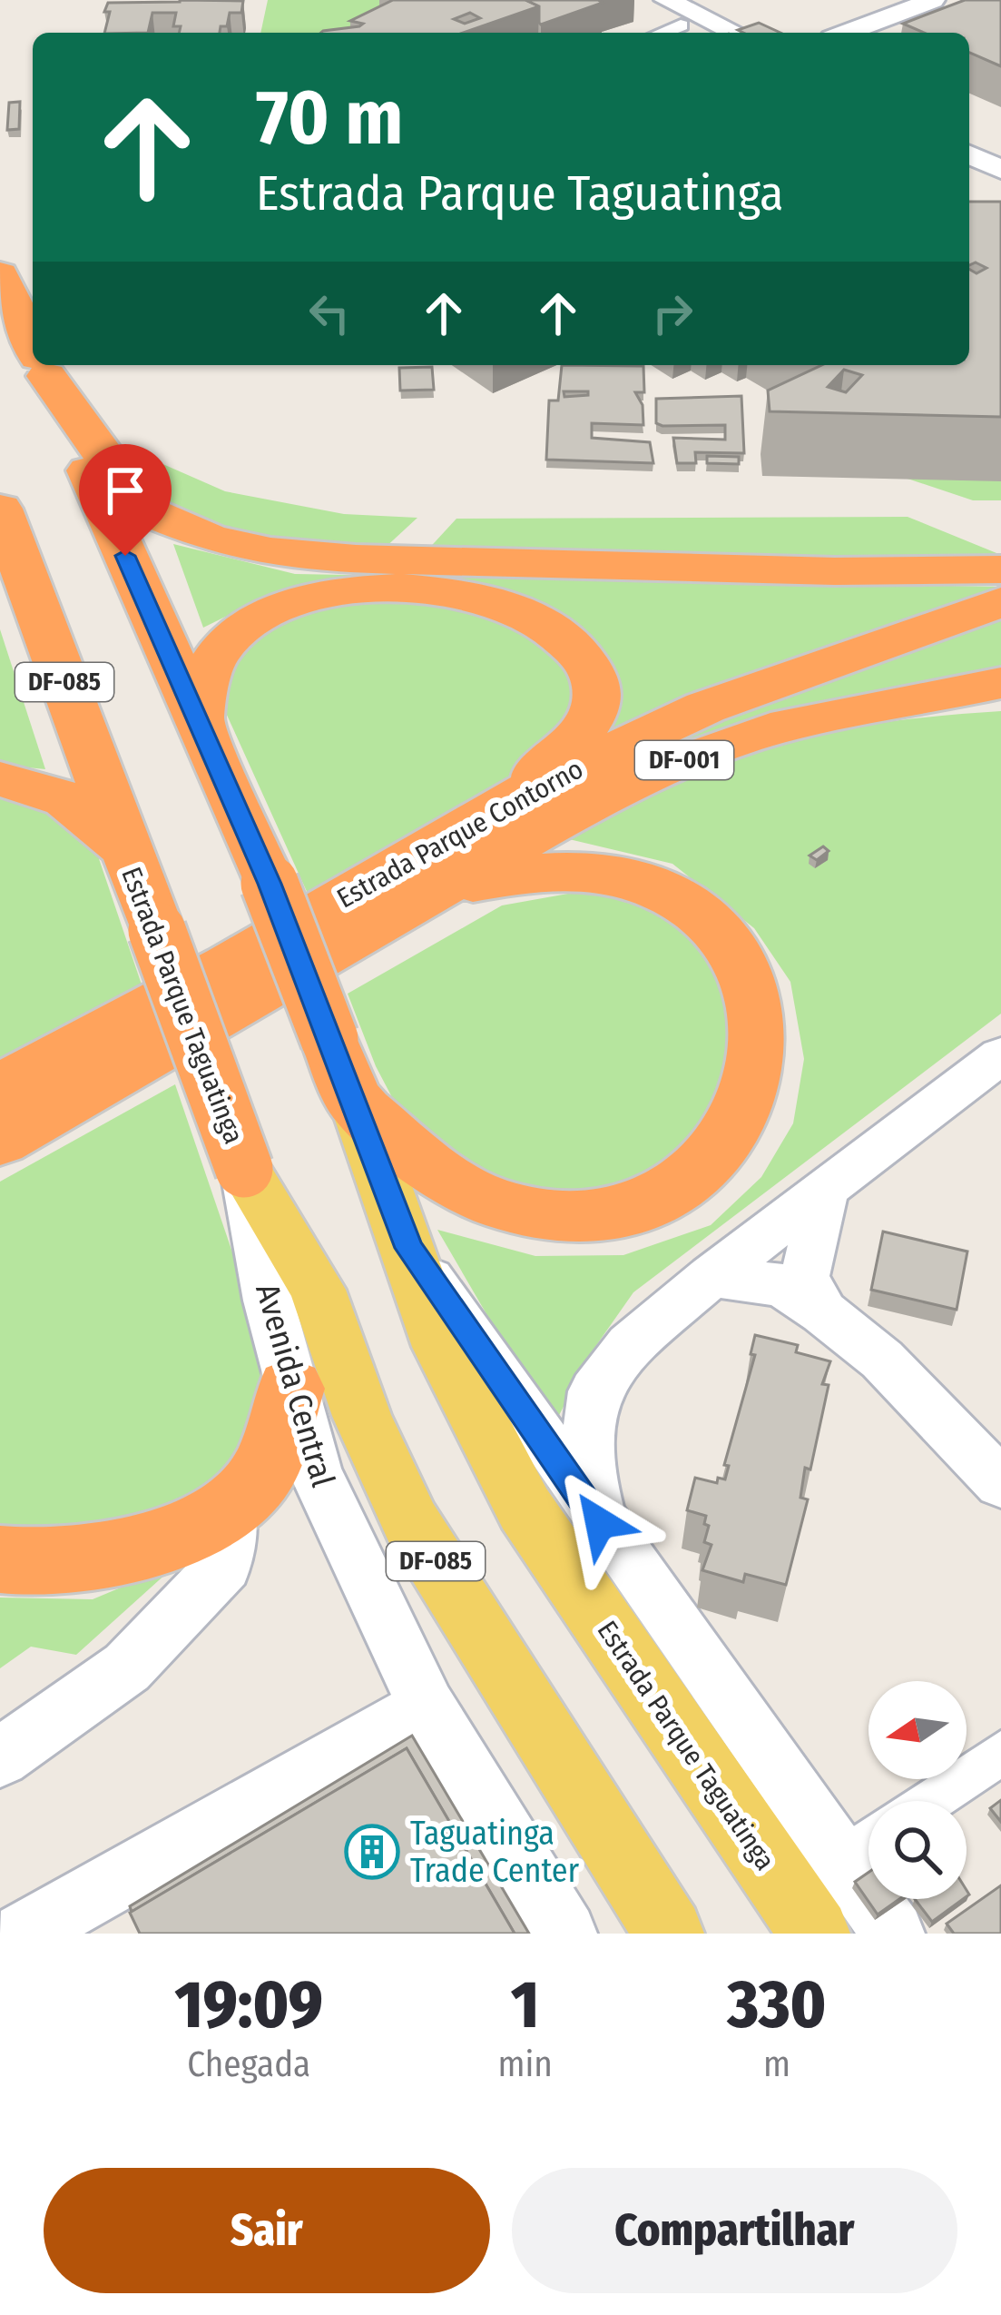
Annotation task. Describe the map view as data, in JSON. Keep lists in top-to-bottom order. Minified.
{"streets":{"highway":["DF-085","DF-001","Estrada Parque Contorno","Estrada Parque Taguatinga"],"main road":["Avenida Central"]},"crossings":[["Estrada Parque Taguatinga","Avenida Central"]],"places":{"building":["Taguatinga Trade Center"]},"north":"left","page":{"turn":["70 m","Estrada Parque Taguatinga"],"eta":["19:09","Chegada","1","min","330","m"],"buttons":["Sair","Compartilhar"]}}
